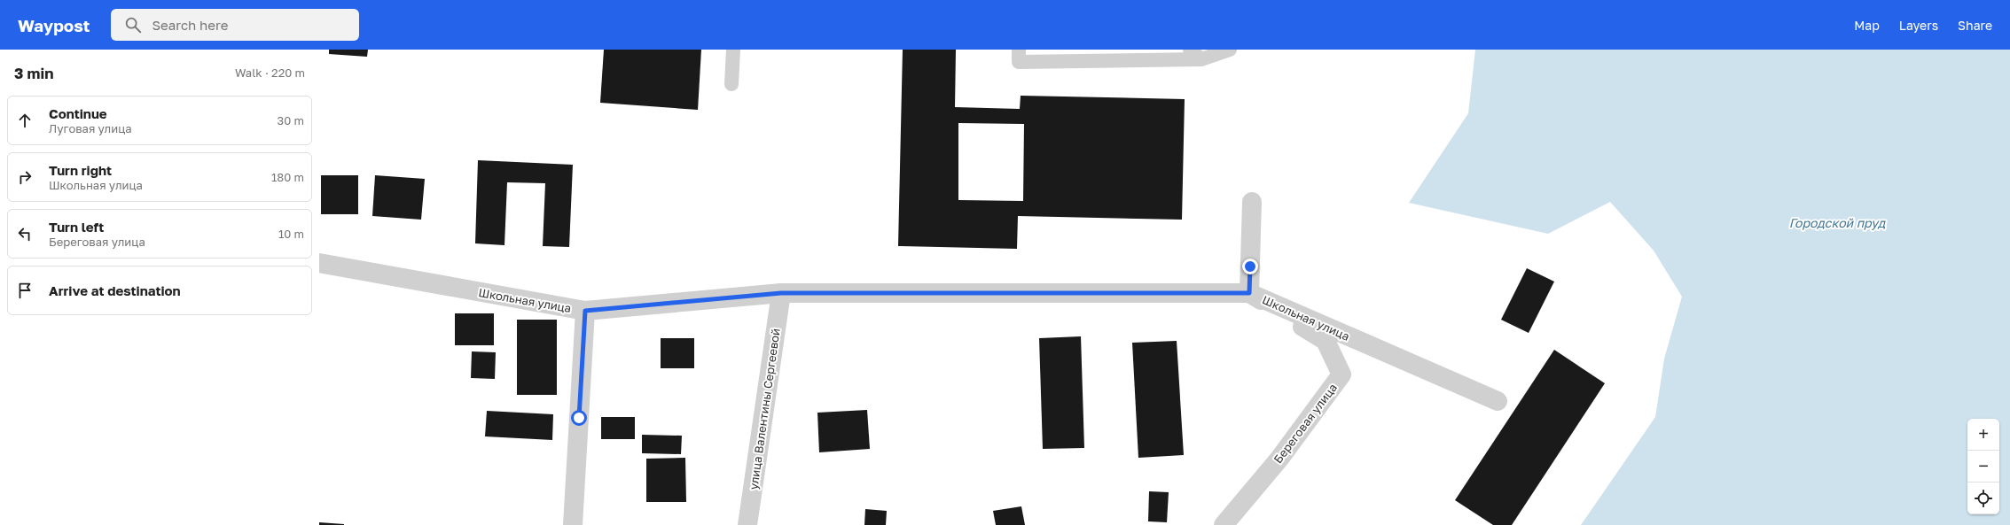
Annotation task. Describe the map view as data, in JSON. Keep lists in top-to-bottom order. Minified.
{"streets":{"street":["Школьная улица","улица Валентины Сергеевой","Береговая улица"]},"crossings":[["Школьная улица","улица Валентины Сергеевой"],["Школьная улица","Береговая улица"]],"water":["Городской пруд"],"page":{"header":"Waypost","search":"Search here","nav":["Map","Layers","Share"],"heading":["3 min","Walk · 220 m"],"list":[["Continue","Луговая улица","30 m"],["Turn right","Школьная улица","180 m"],["Turn left","Береговая улица","10 m"],"Arrive at destination"],"map_buttons":["+","−"]}}
